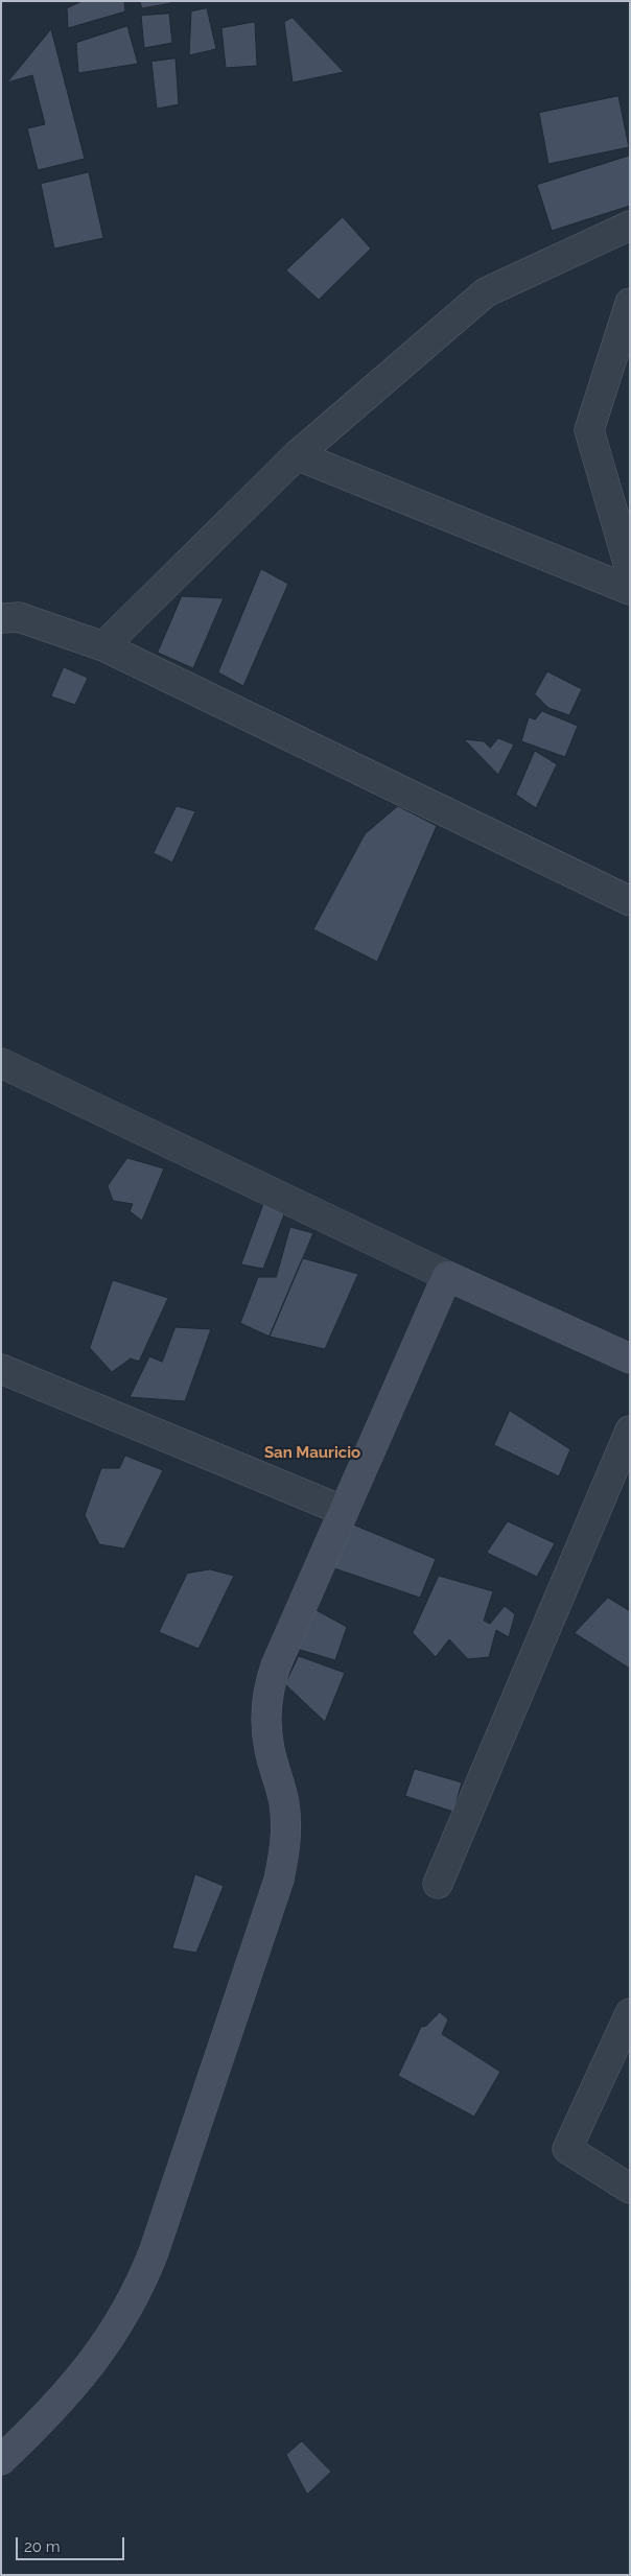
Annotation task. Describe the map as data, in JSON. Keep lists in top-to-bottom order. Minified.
{"districts":["San Mauricio"],"scale_bar":"20 m"}
